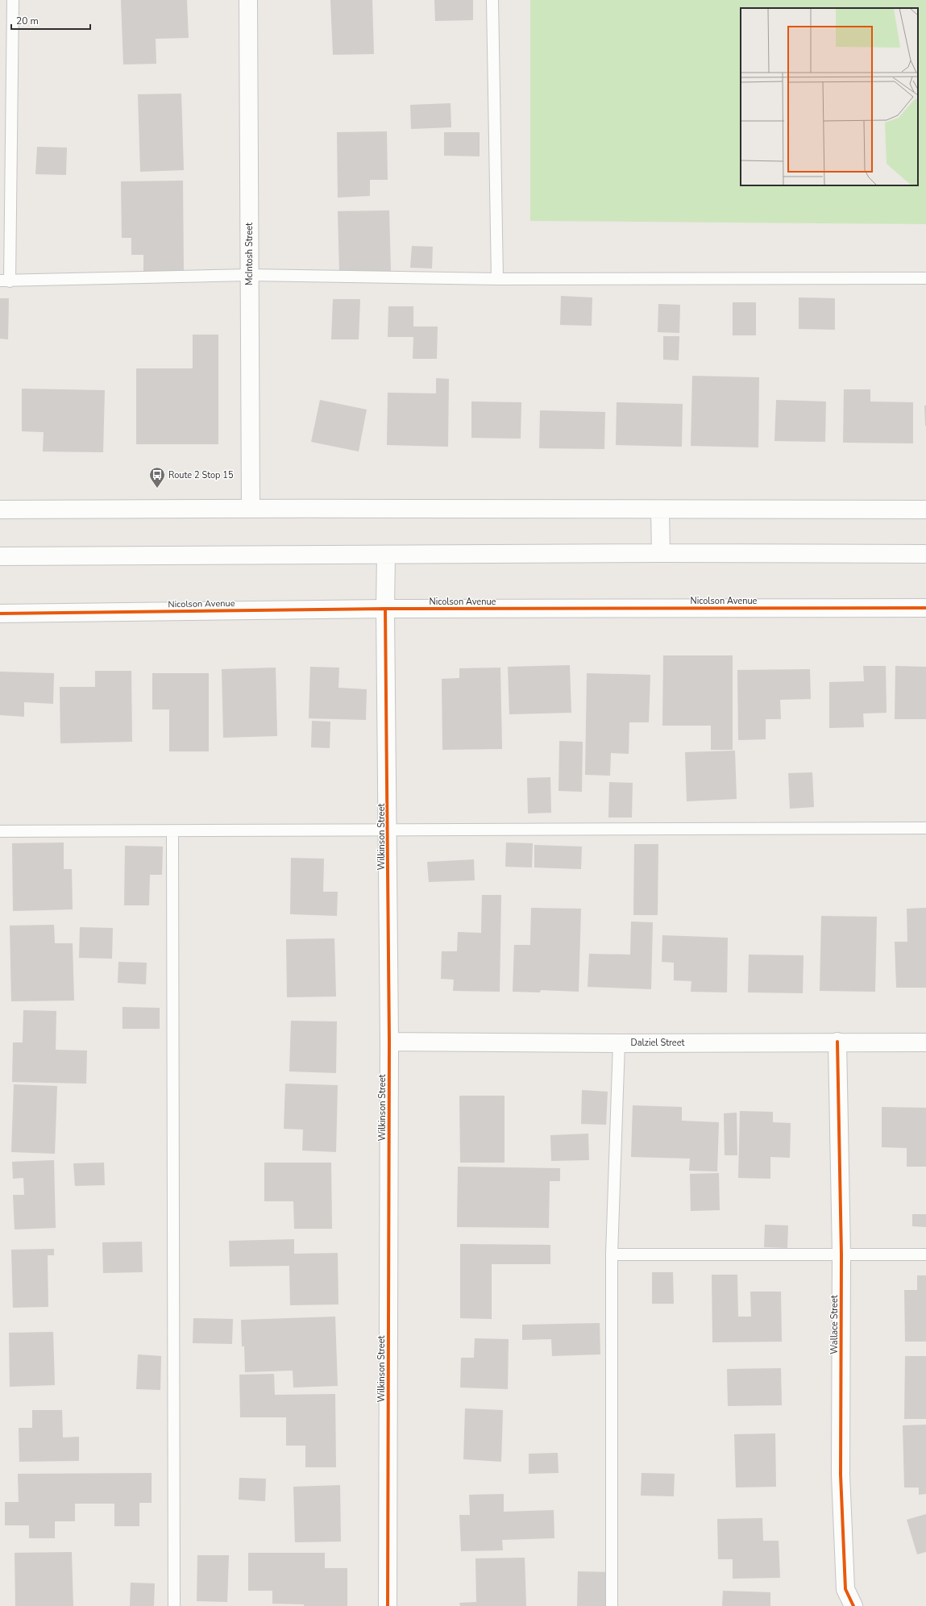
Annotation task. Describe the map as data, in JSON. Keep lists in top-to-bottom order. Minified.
{"streets":{"street":["McIntosh Street","Nicolson Avenue","Wilkinson Street","Dalziel Street","Wallace Street"]},"crossings":[["Nicolson Avenue","Wilkinson Street"],["Wilkinson Street","Dalziel Street"],["Dalziel Street","Wallace Street"]],"places":{"bus stop":["Route 2 Stop 15"]},"scale_bar":"20 m"}
